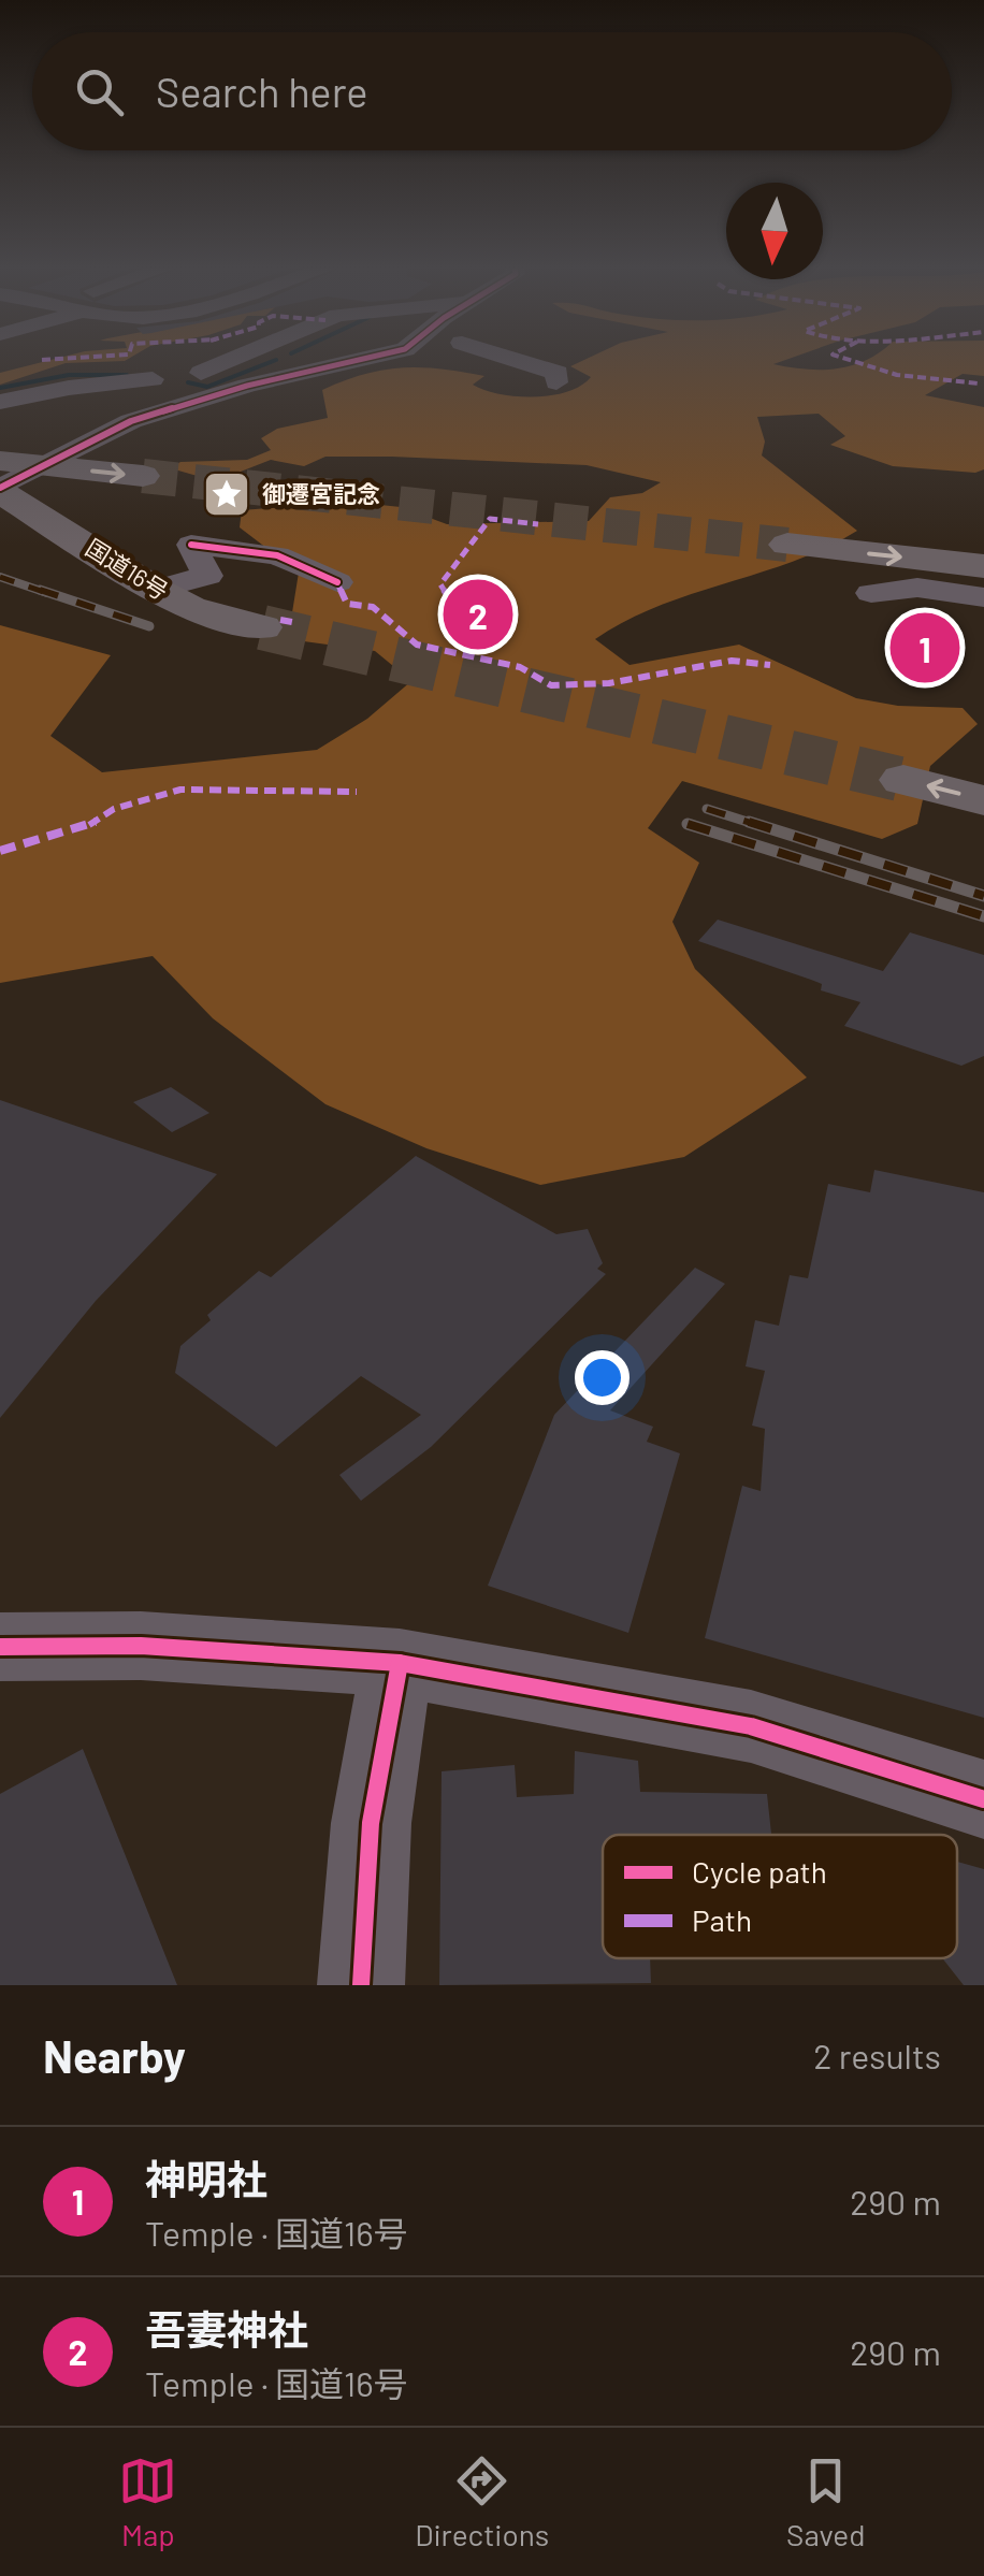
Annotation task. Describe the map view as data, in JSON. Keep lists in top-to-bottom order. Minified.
{"streets":{"highway":["国道16号"]},"places":{"place":["御遷宮記念"]},"legend":["Cycle path","Path"],"north":"bottom","page":{"search":"Search here","pins":["2","1"],"heading":["Nearby","2 results"],"list":[{"mark":"1","name":"神明社","note":"Temple · 国道16号","value":"290 m"},{"mark":"2","name":"吾妻神社","note":"Temple · 国道16号","value":"290 m"}],"nav":["Map","Directions","Saved"]}}
